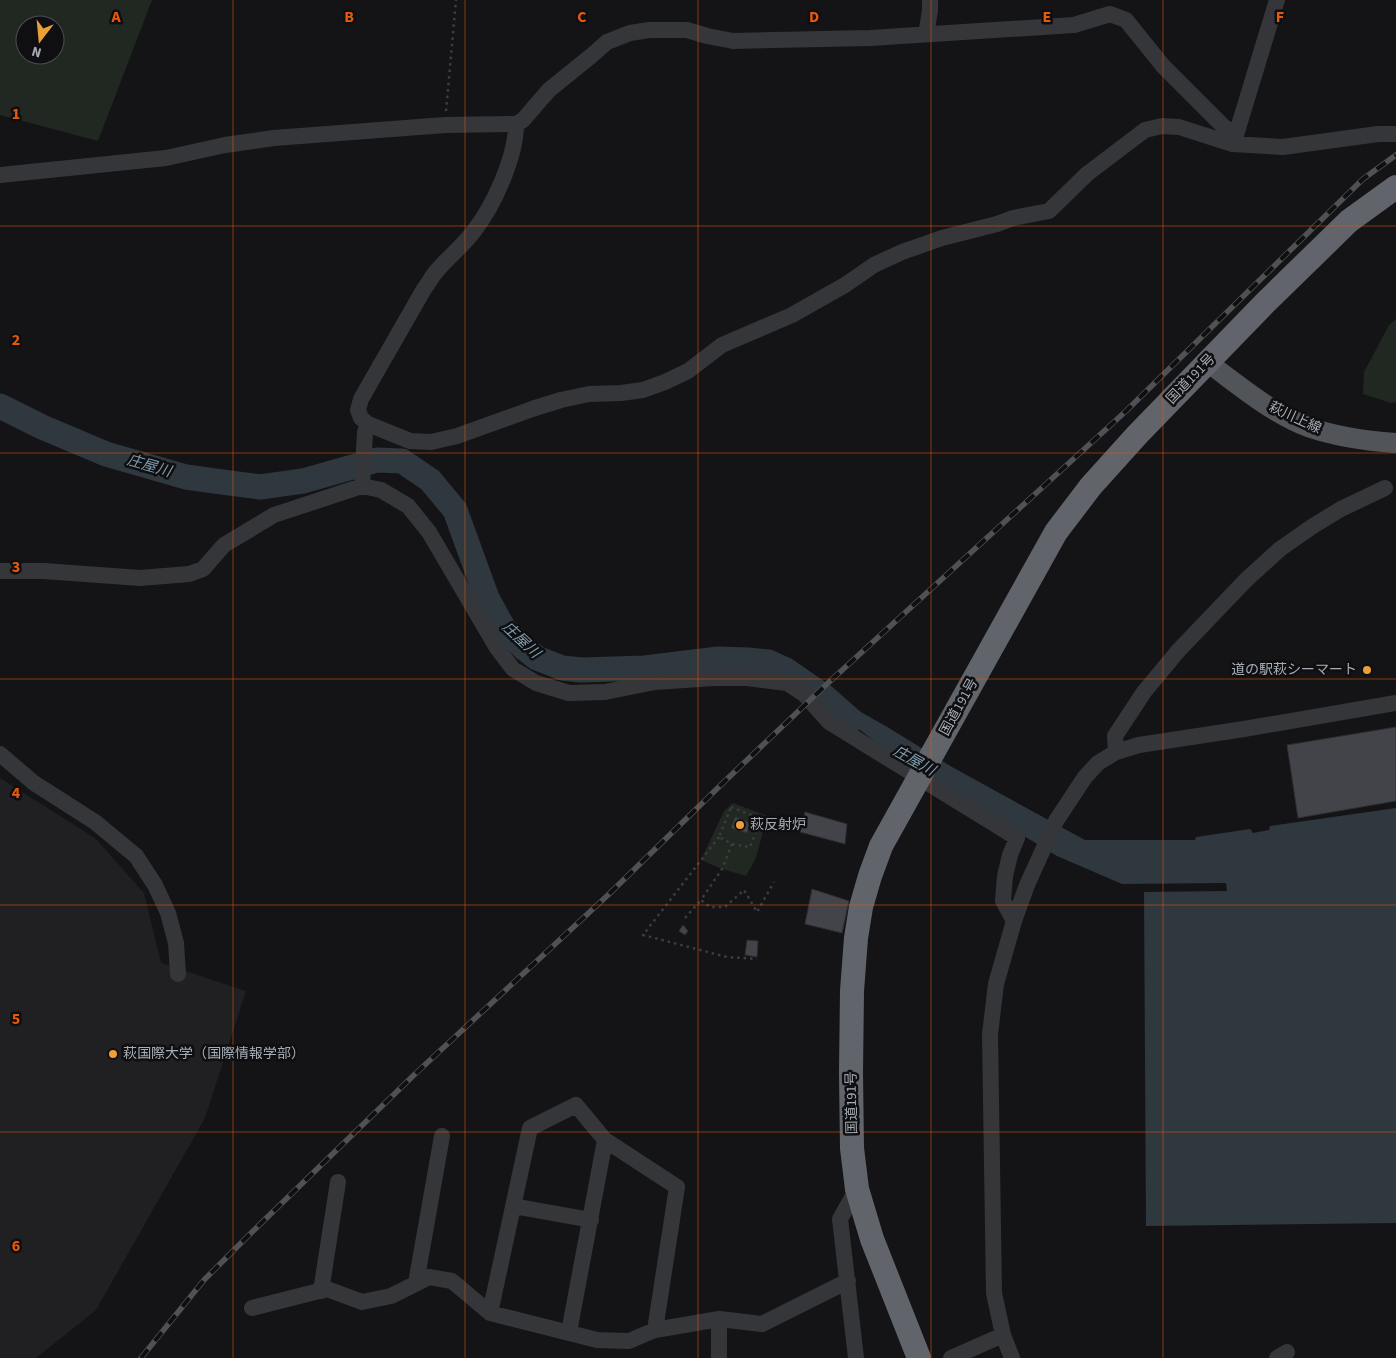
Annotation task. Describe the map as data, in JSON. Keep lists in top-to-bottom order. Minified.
{"streets":{"highway":["国道191号"],"main road":["萩川上線"]},"crossings":[["国道191号","萩川上線"]],"water":["庄屋川"],"places":["道の駅萩シーマート","萩反射炉","萩国際大学（国際情報学部）"],"north":"bottom","grid":{"columns":["A","B","C","D","E","F"],"rows":["1","2","3","4","5","6"]}}
